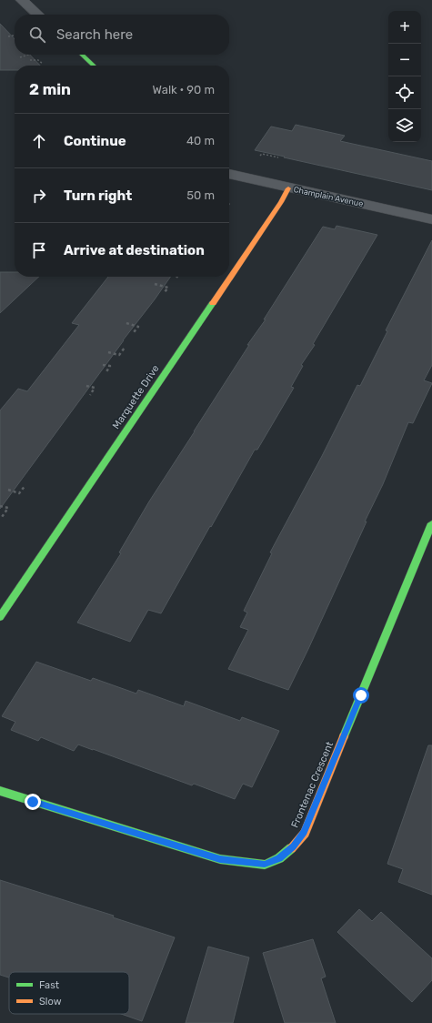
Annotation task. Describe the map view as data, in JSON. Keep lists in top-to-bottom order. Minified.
{"streets":{"street":["Champlain Avenue","Marquette Drive","Frontenac Crescent"]},"crossings":[["Champlain Avenue","Marquette Drive"]],"legend":["Fast","Slow"],"page":{"map_buttons":["+","−"],"search":"Search here","heading":["2 min","Walk · 90 m"],"list":[["Continue","40 m"],["Turn right","50 m"],"Arrive at destination"]}}
